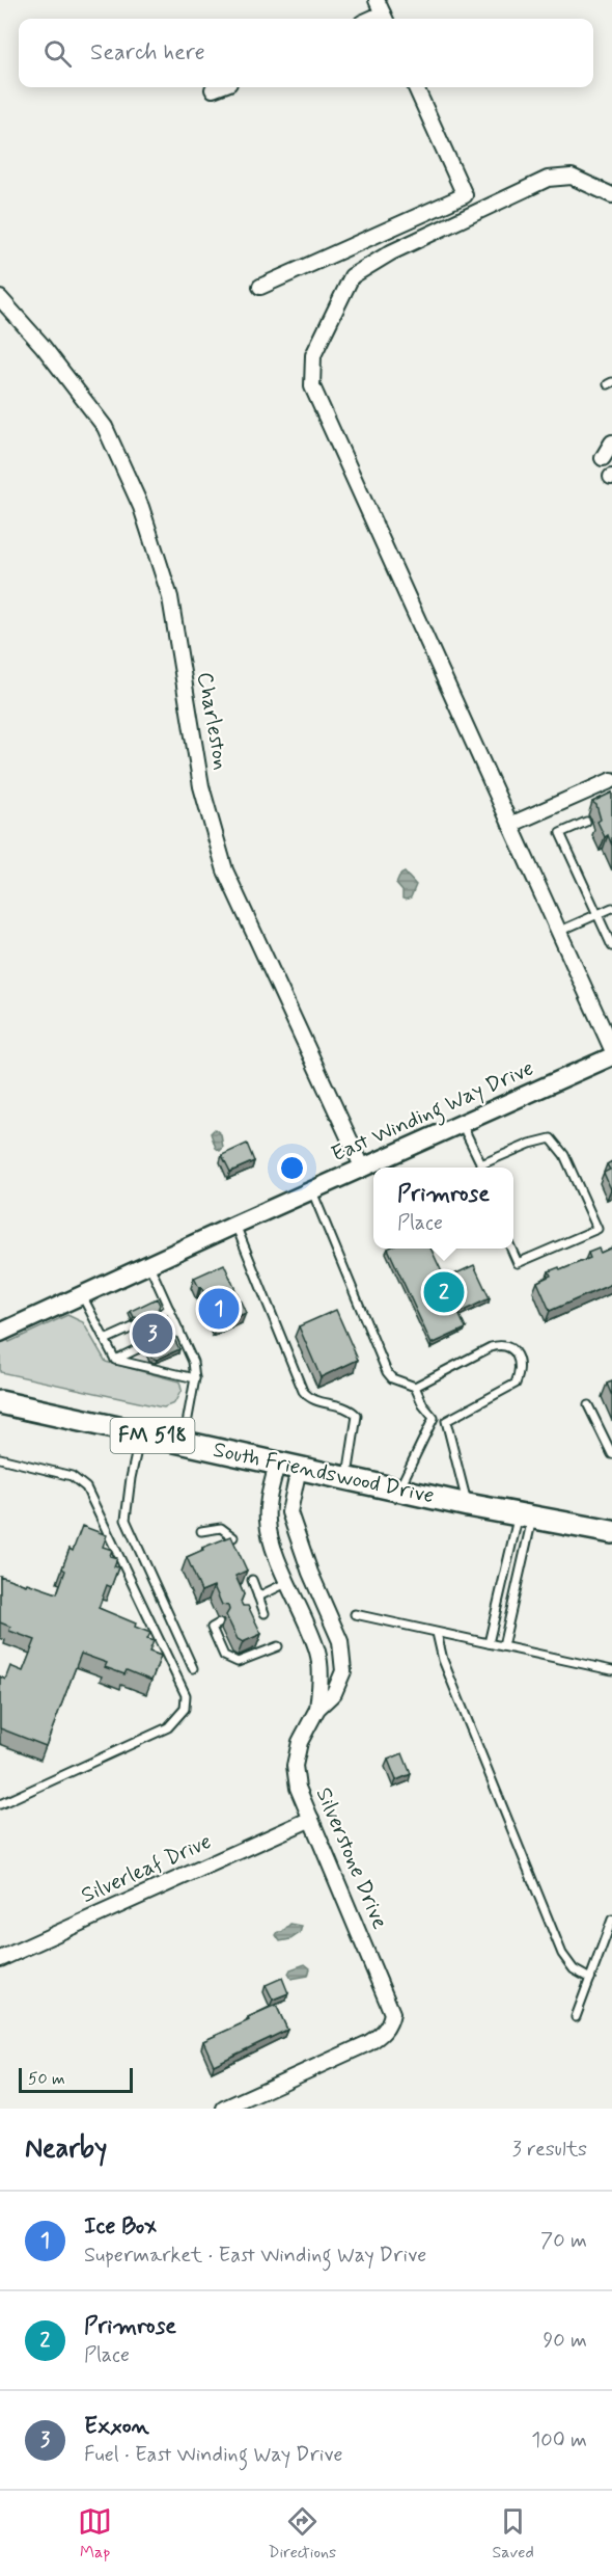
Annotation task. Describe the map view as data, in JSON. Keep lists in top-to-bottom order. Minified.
{"streets":{"main road":["FM 518","South Friendswood Drive"],"street":["Charleston","East Winding Way Drive","Silverstone Drive","Silverleaf Drive"]},"crossings":[["Charleston","East Winding Way Drive"],["South Friendswood Drive","Silverstone Drive"],["Silverstone Drive","Silverleaf Drive"]],"scale_bar":"50 m","page":{"search":"Search here","popup":["Primrose","Place"],"pins":["2","1","3"],"scale":"50 m","heading":["Nearby","3 results"],"list":[{"mark":"1","name":"Ice Box","note":"Supermarket · East Winding Way Drive","value":"70 m"},{"mark":"2","name":"Primrose","note":"Place","value":"90 m"},{"mark":"3","name":"Exxon","note":"Fuel · East Winding Way Drive","value":"100 m"}],"nav":["Map","Directions","Saved"]}}
